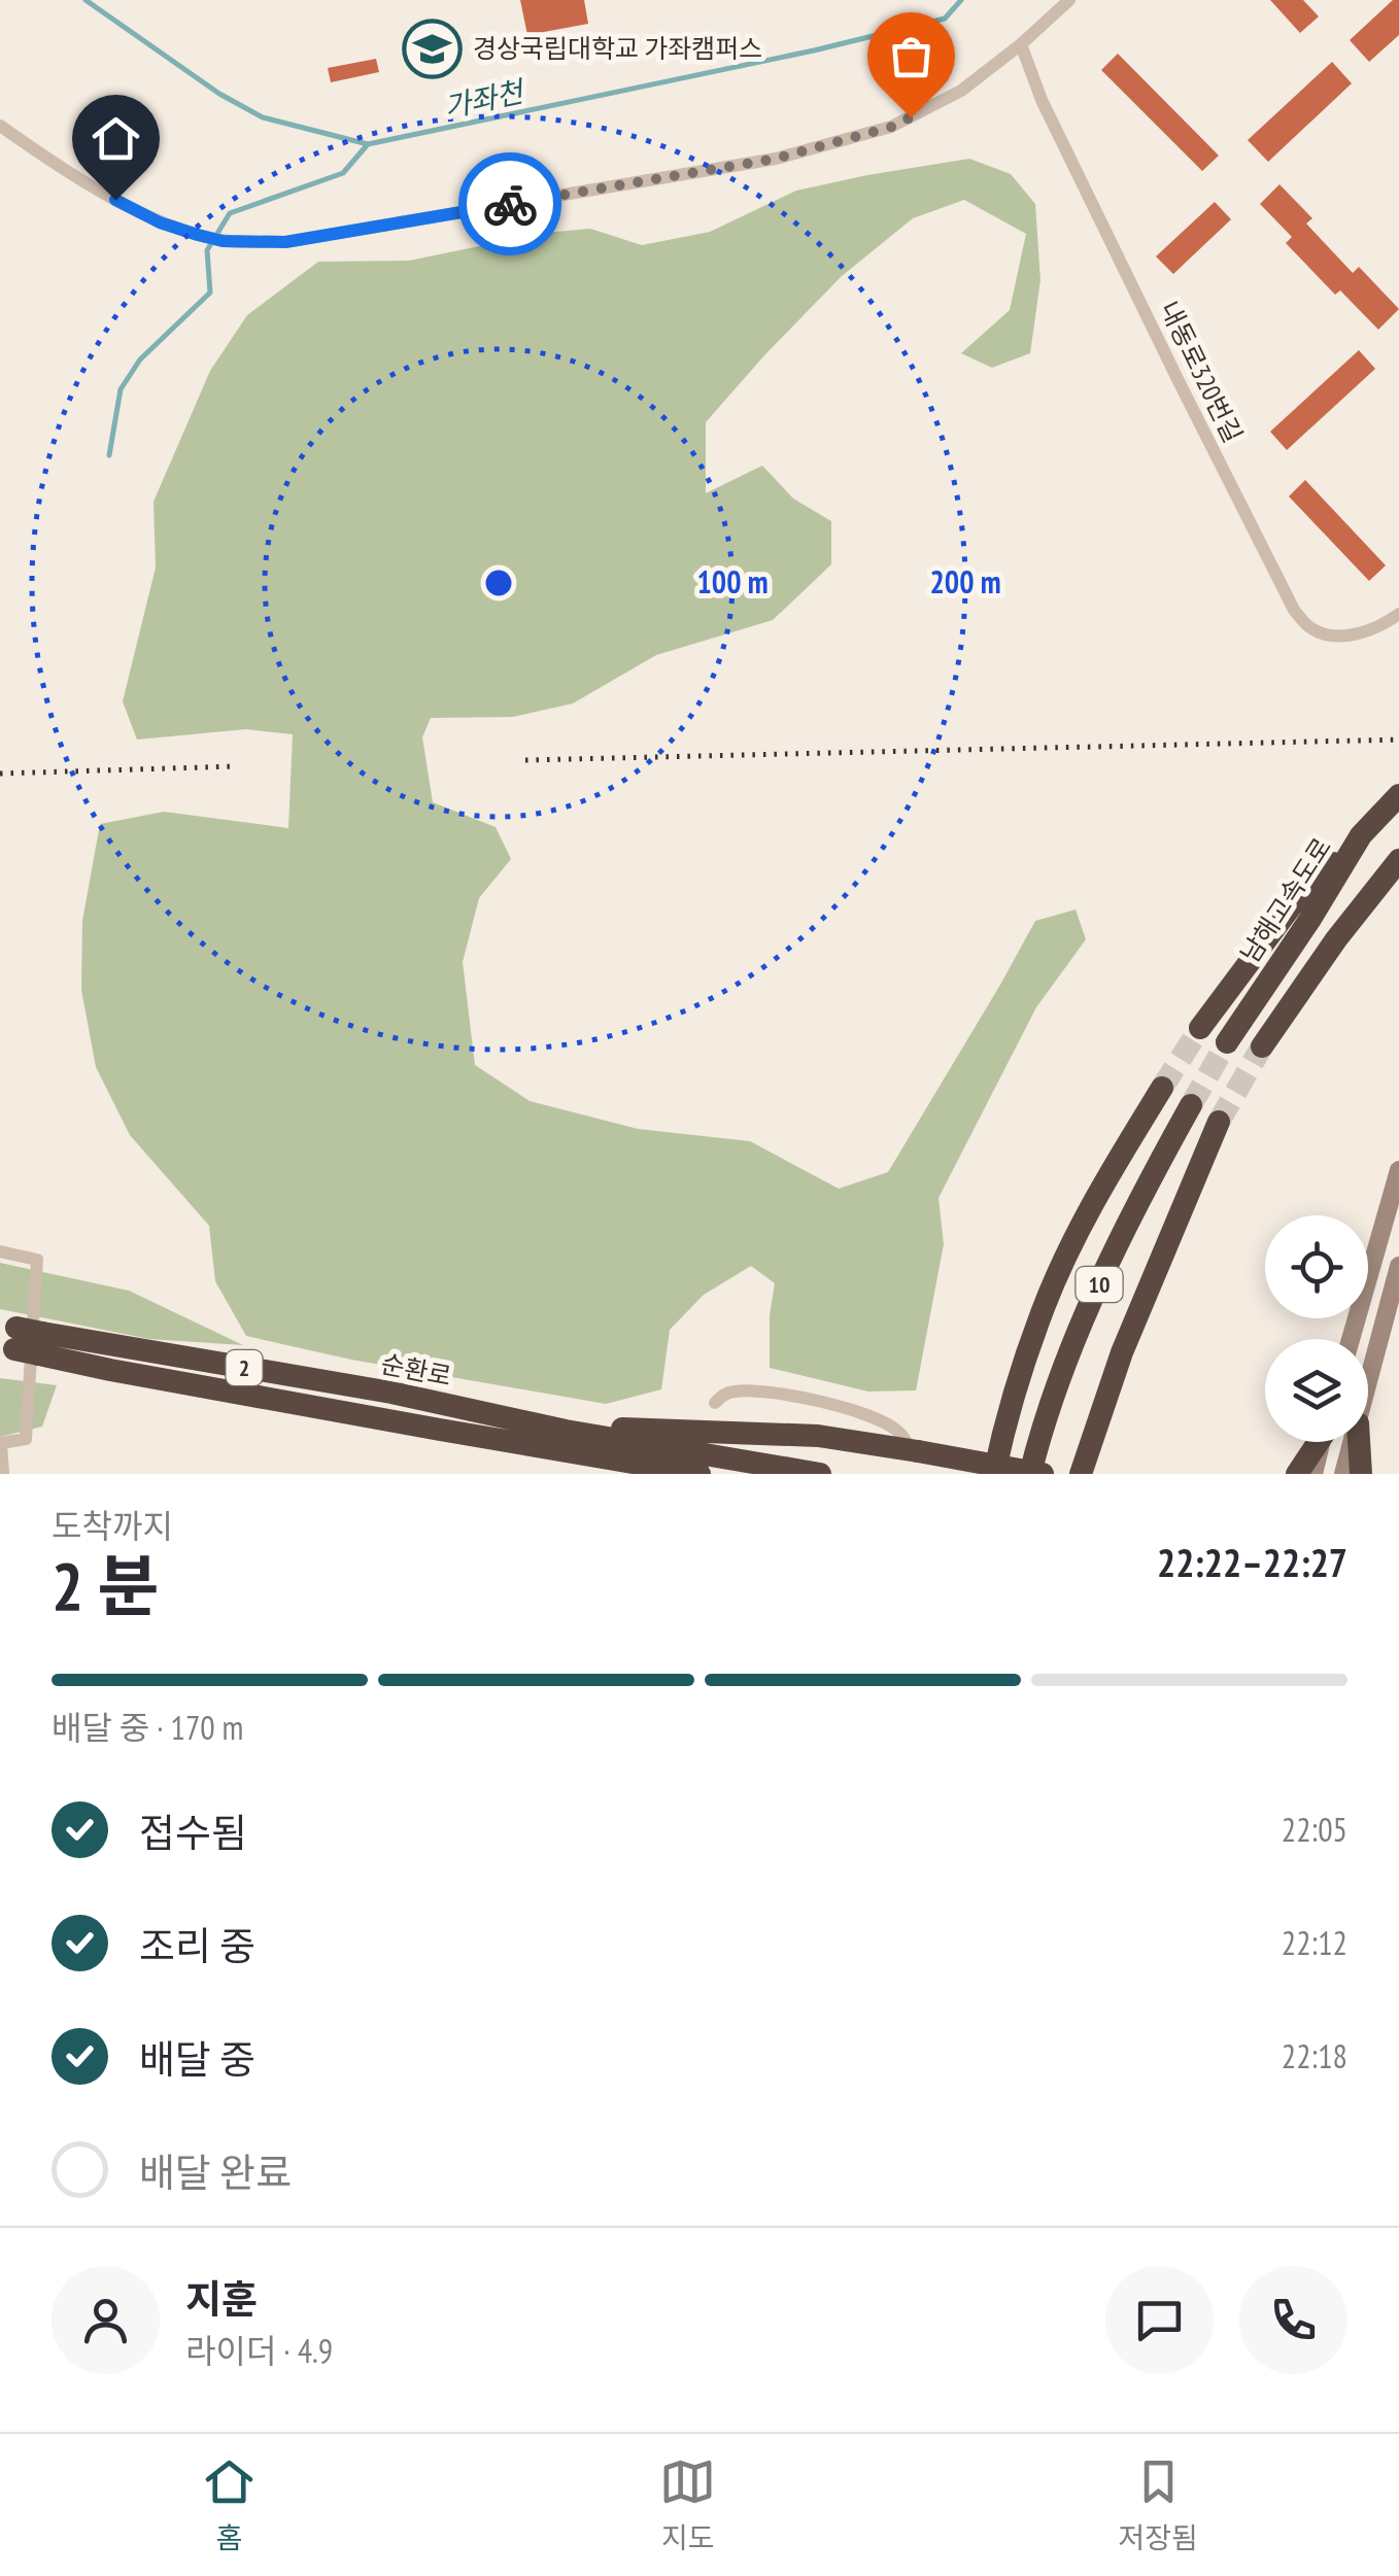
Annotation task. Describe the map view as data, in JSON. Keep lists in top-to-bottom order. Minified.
{"streets":{"highway":["남해고속도로","10","2","순환로"],"street":["내동로320번길"]},"water":["가좌천"],"places":{"school or university":["경상국립대학교 가좌캠퍼스"]},"page":{"heading":["2 분","도착까지","22:22–22:27"],"panel":["지훈","라이더 · 4.9"],"bar":"배달 중 · 170 m","list":[["접수됨","22:05"],["조리 중","22:12"],["배달 중","22:18"],"배달 완료"],"tabs":["홈","지도","저장됨"]},"rings":["100 m","200 m"]}
